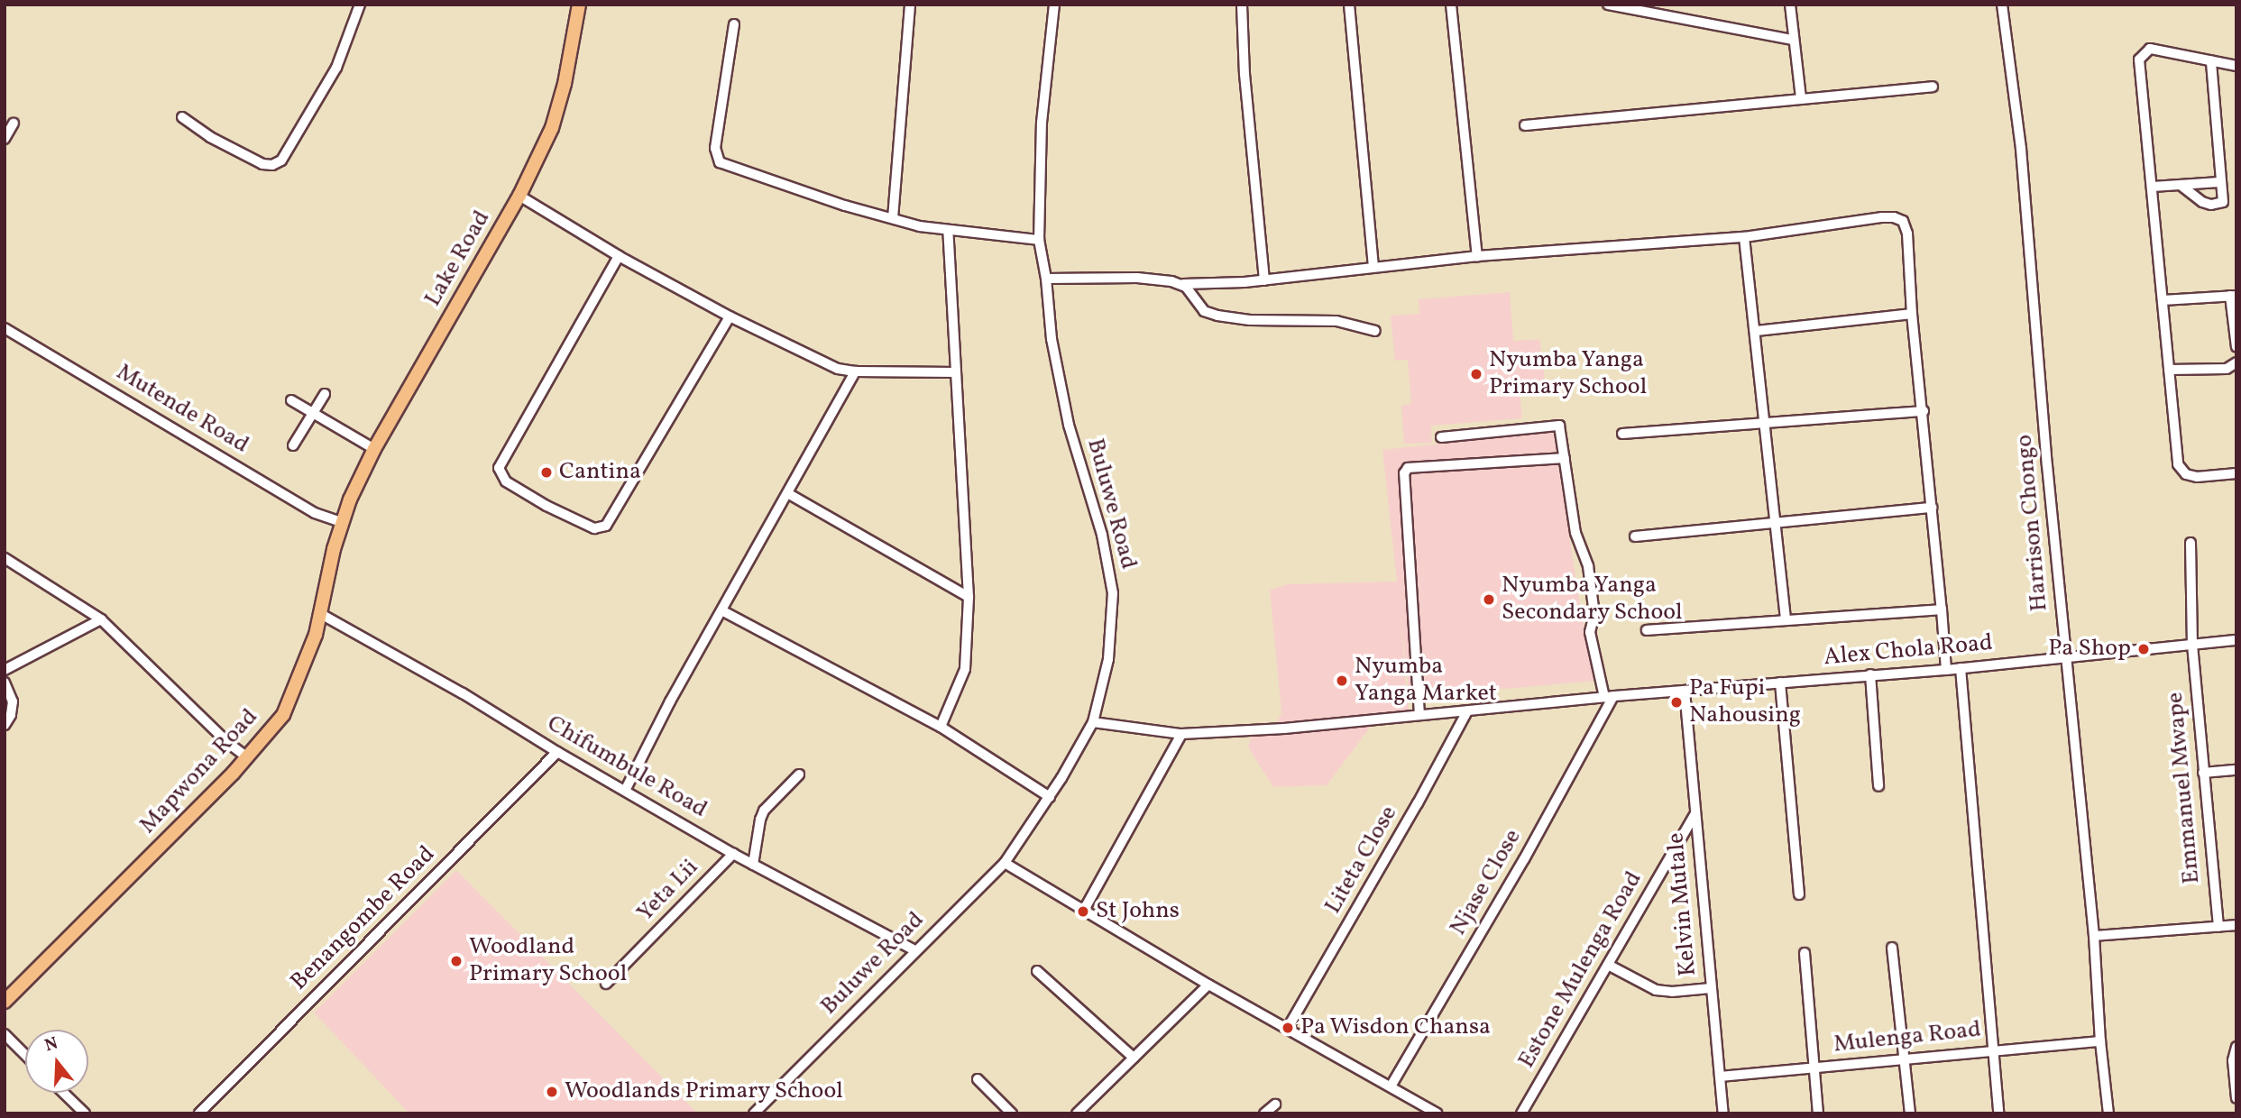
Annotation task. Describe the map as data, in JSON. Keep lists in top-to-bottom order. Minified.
{"streets":{"main road":["Lake Road","Mapwona Road"],"street":["Mutende Road","Buluwe Road","Harrison Chongo","Alex Chola Road","Chifumbule Road","Emmanuel Mwape","Liteta Close","Njase Close","Yeta Lii","Kelvin Mutale","Benangombe Road","Estone Mulenga Road","Mulenga Road"]},"crossings":[["Lake Road","Mutende Road"],["Lake Road","Mapwona Road"],["Mutende Road","Mapwona Road"],["Buluwe Road","Alex Chola Road"],["Buluwe Road","Chifumbule Road"],["Harrison Chongo","Alex Chola Road"],["Harrison Chongo","Mulenga Road"],["Alex Chola Road","Emmanuel Mwape"],["Alex Chola Road","Liteta Close"],["Alex Chola Road","Njase Close"],["Alex Chola Road","Kelvin Mutale"],["Chifumbule Road","Mapwona Road"],["Chifumbule Road","Yeta Lii"],["Chifumbule Road","Benangombe Road"],["Kelvin Mutale","Estone Mulenga Road"],["Kelvin Mutale","Mulenga Road"]],"places":["Nyumba Yanga Primary School","Cantina","Nyumba Yanga Secondary School","Pa Shop","Nyumba Yanga Market","Pa Fupi Nahousing","St Johns","Woodland Primary School","Pa Wisdon Chansa","Woodlands Primary School"],"north":"top"}
